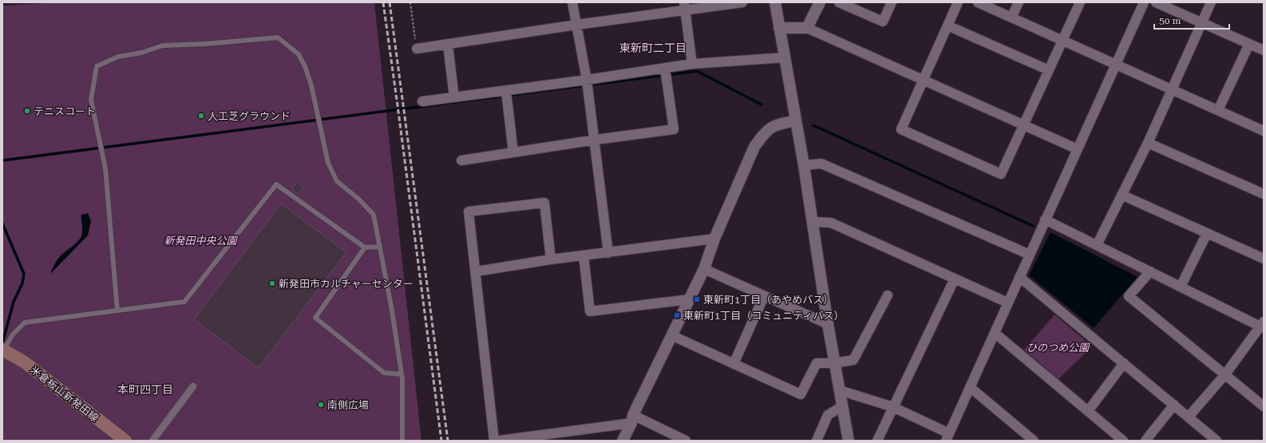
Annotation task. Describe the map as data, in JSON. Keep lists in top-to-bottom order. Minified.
{"streets":{"main road":["米倉板山新発田線"]},"districts":["東新町二丁目","本町四丁目"],"parks":["新発田中央公園","ひのつめ公園"],"places":{"other":["テニスコート","人工芝グラウンド","新発田市カルチャーセンター","南側広場"],"transit":["東新町1丁目（あやめバス）","東新町1丁目（コミュニティバス）"]},"scale_bar":"50 m"}
